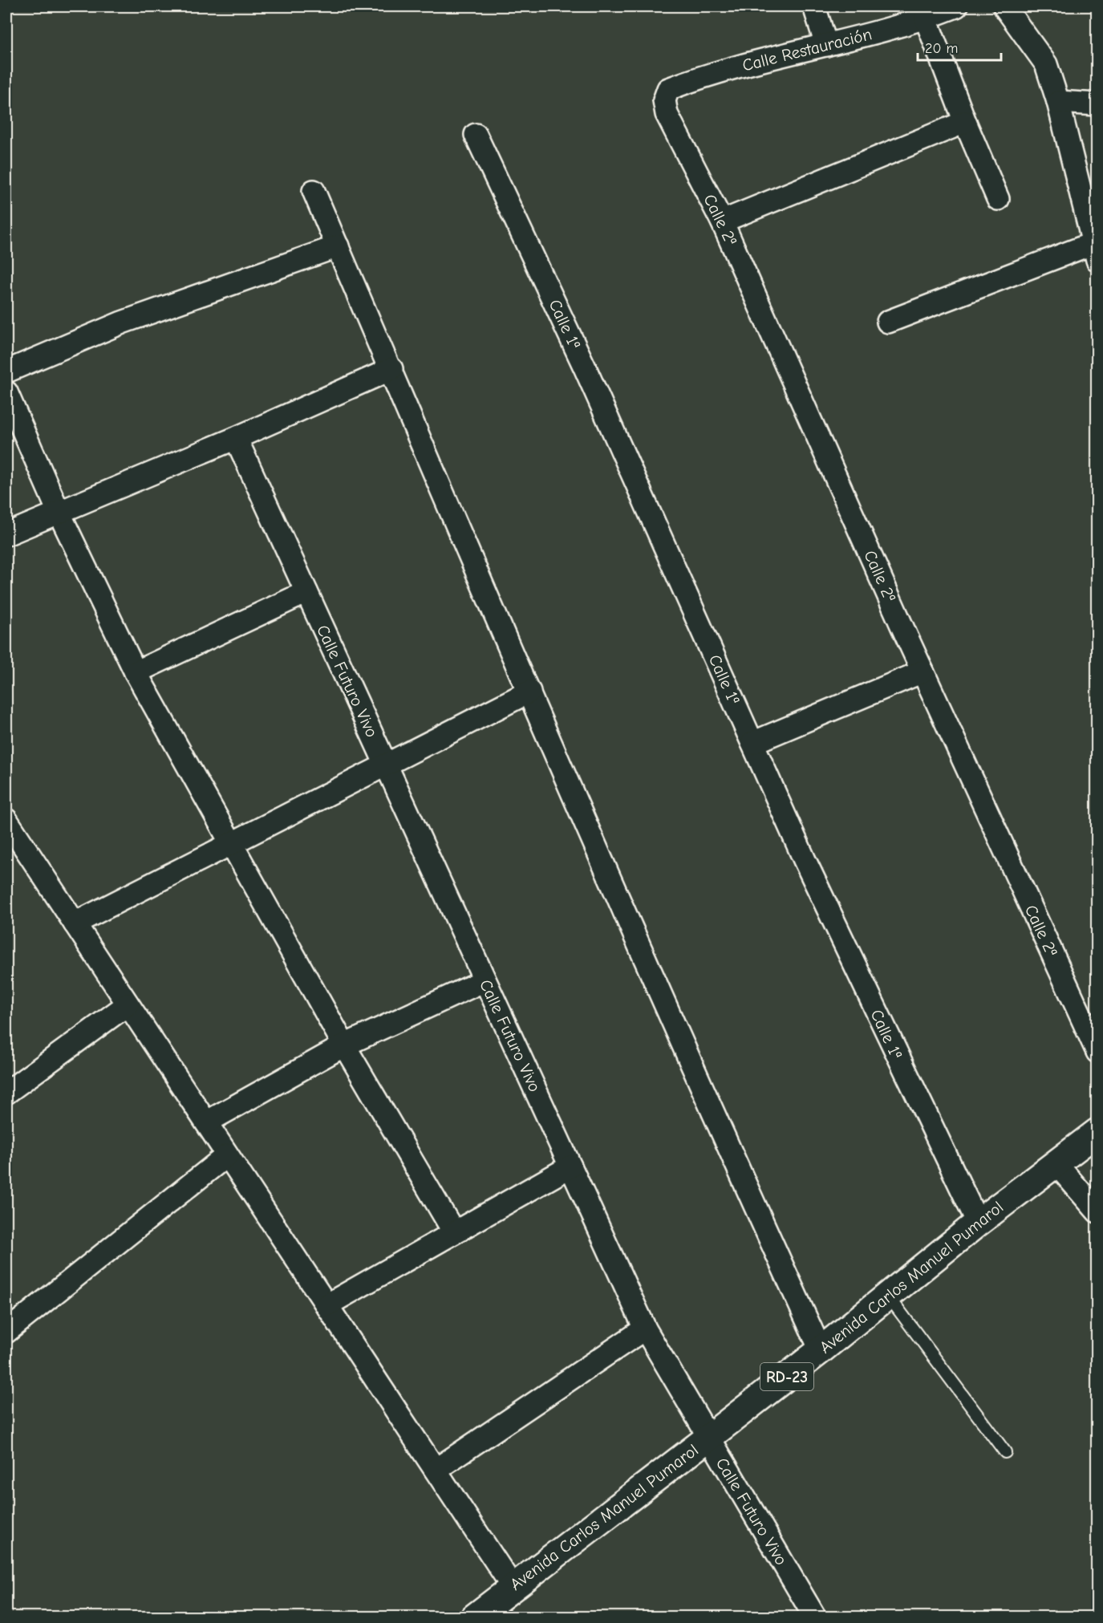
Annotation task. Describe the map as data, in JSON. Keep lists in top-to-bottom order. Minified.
{"streets":{"main road":["Avenida Carlos Manuel Pumarol","RD-23"],"street":["Calle Restauración","Calle 2ª","Calle 1ª","Calle Futuro Vivo"]},"crossings":[["Calle Restauración","Calle 2ª"],["Calle 1ª","Avenida Carlos Manuel Pumarol"],["Calle Futuro Vivo","Avenida Carlos Manuel Pumarol"]],"scale_bar":"20 m"}
